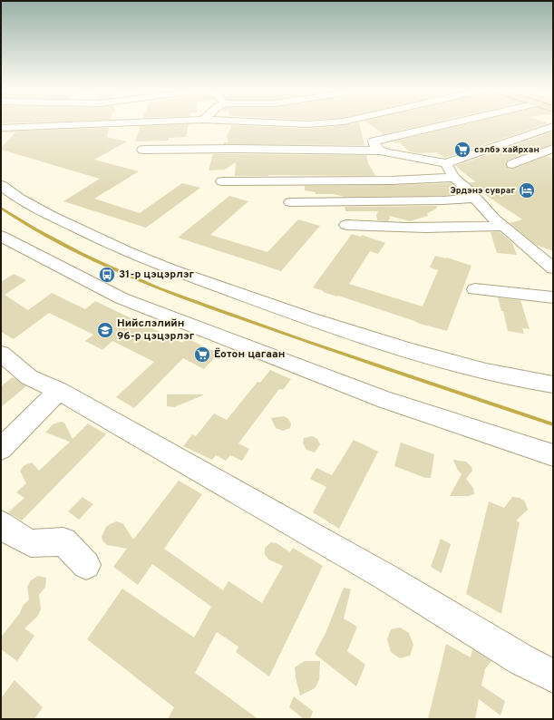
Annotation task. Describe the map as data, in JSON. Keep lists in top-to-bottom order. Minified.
{"places":{"supermarket":["сэлбэ хайрхан","Ёотон цагаан"],"hotel":["Эрдэнэ сувраг"],"bus stop":["31-р цэцэрлэг"],"school or university":["Нийслэлийн 96-р цэцэрлэг"]}}
